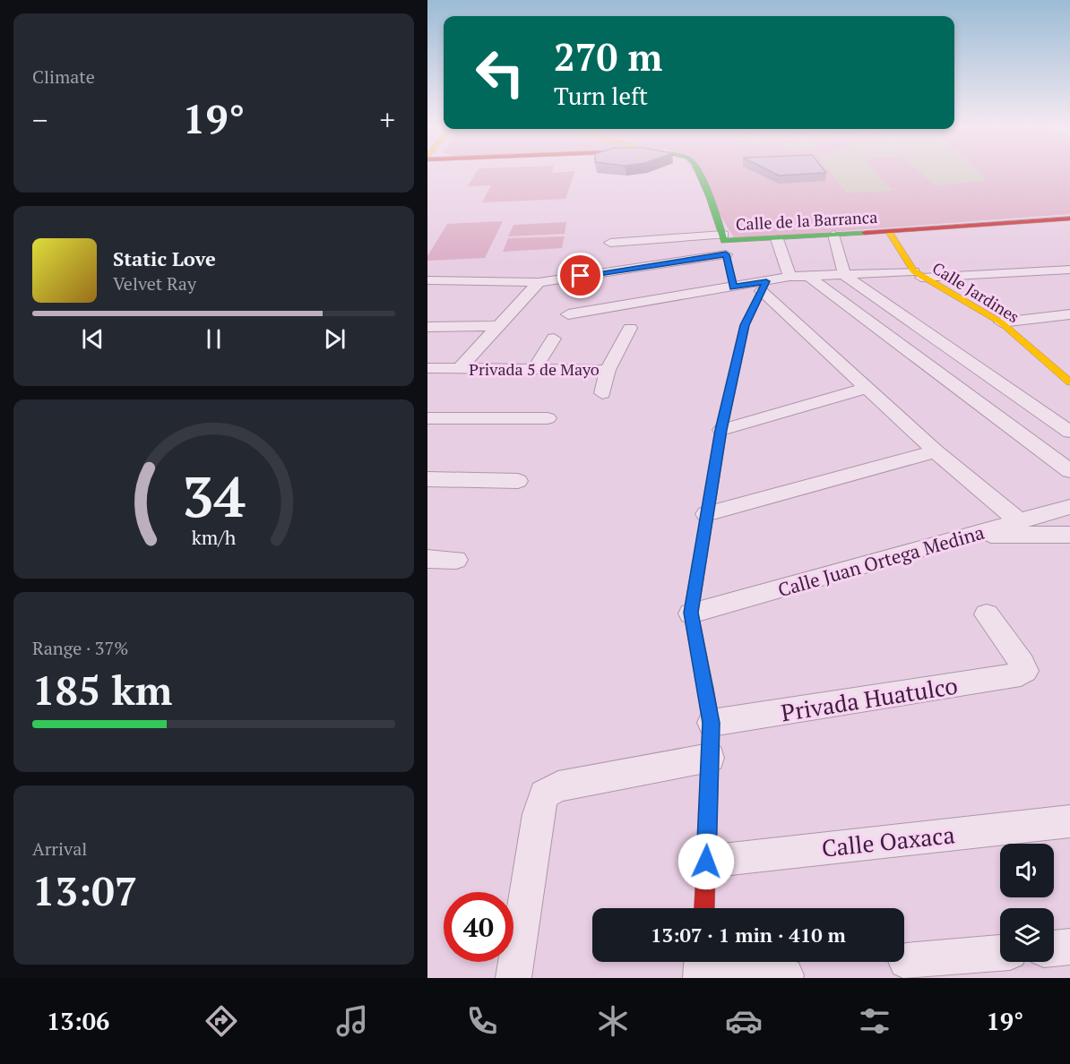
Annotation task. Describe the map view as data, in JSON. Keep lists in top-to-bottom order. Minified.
{"streets":{"main road":["Calle de la Barranca","Calle Jardines"],"street":["Privada 5 de Mayo","Calle Juan Ortega Medina","Privada Huatulco","Calle Oaxaca"]},"crossings":[["Calle de la Barranca","Calle Jardines"]],"page":{"tile":["Climate",["Range · 37%","185 km"],["Arrival","13:07"]],"turn":["270 m","Turn left"],"heat":["−","19°","+"],"song":["Static Love","Velvet Ray"],"limit":"40","trip":"13:07 · 1 min · 410 m","tabs":["13:06","19°"],"gauge":["34","km/h"]}}
